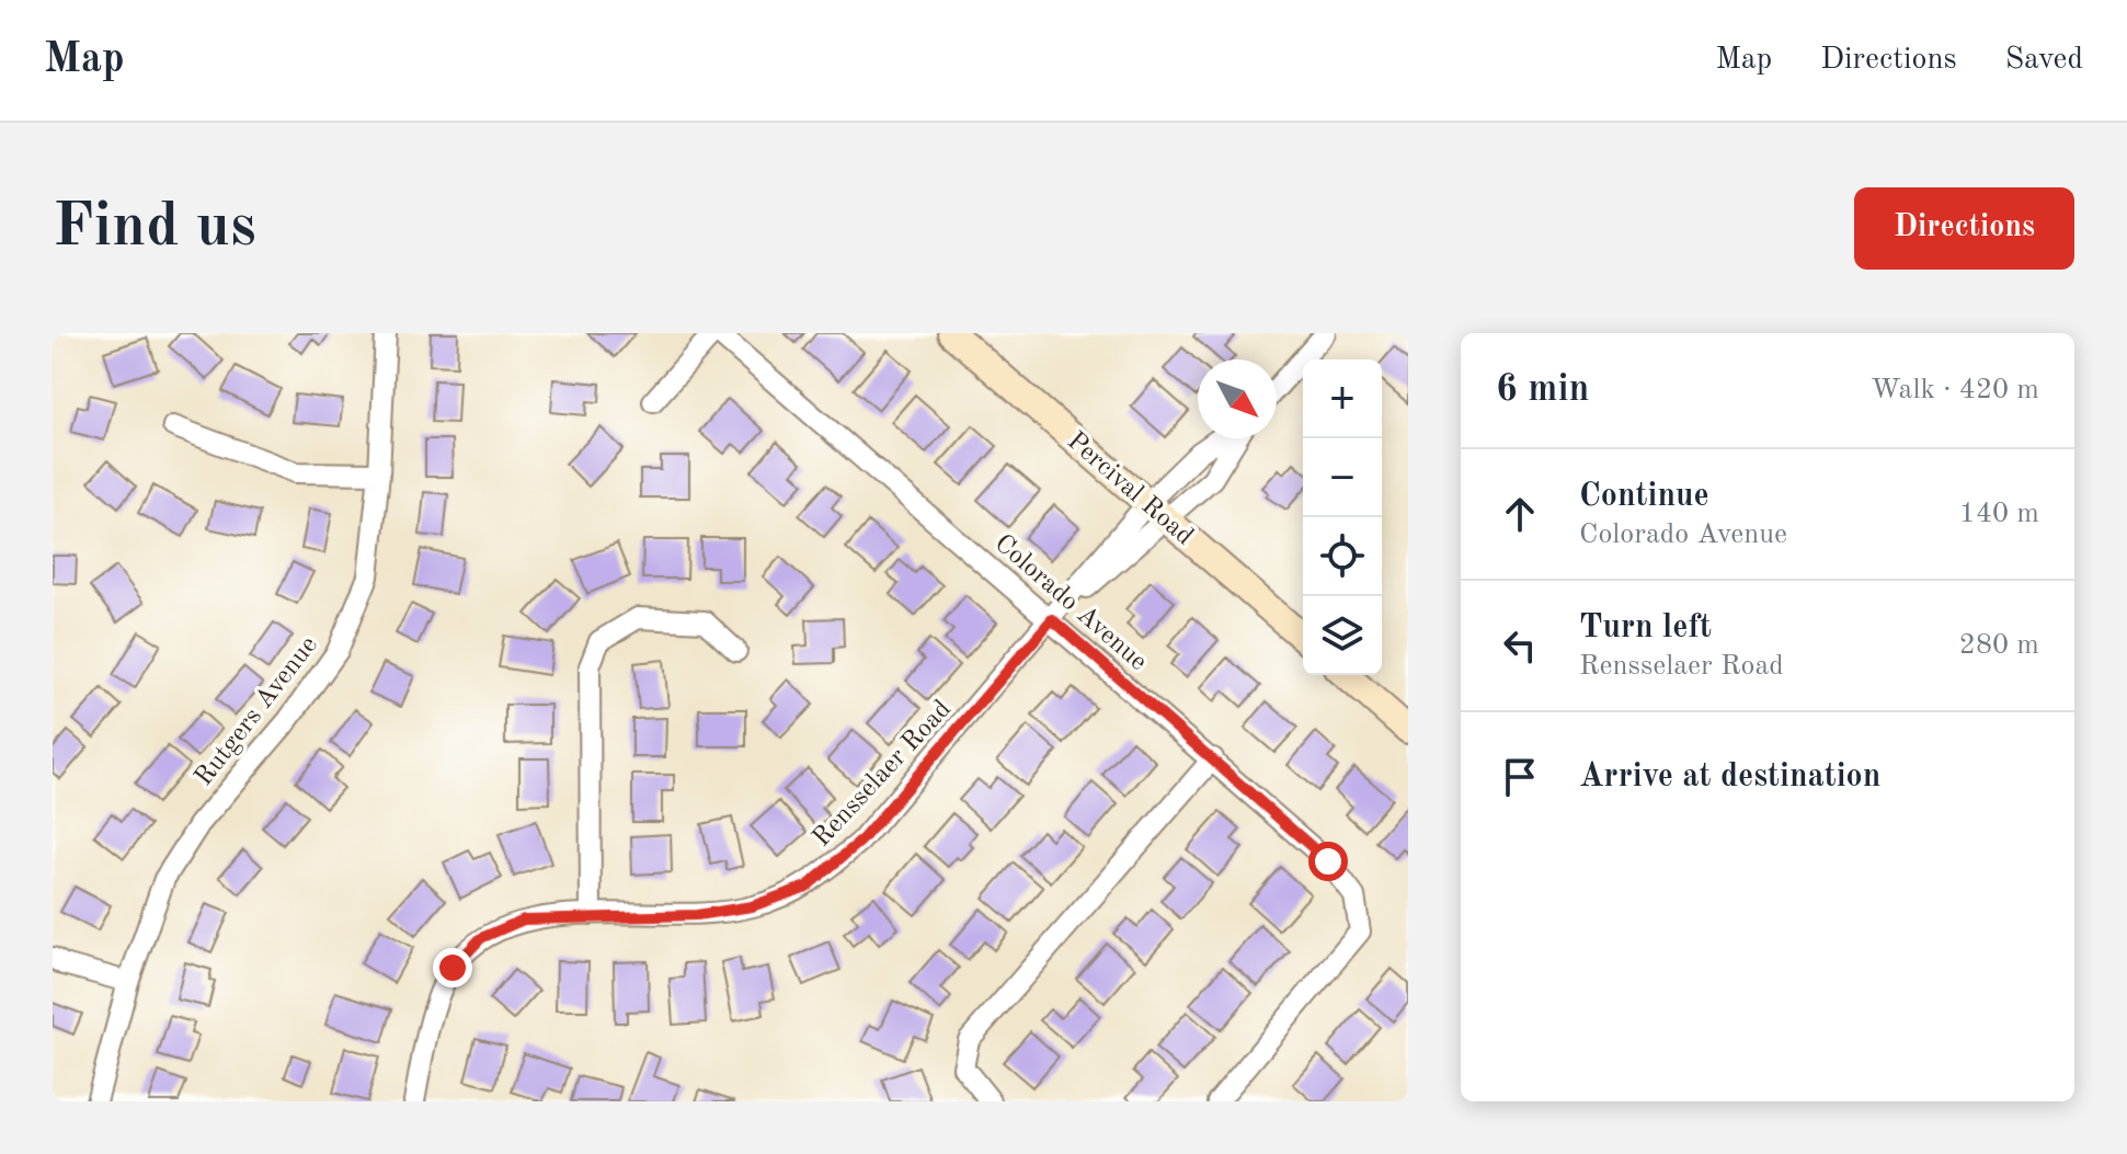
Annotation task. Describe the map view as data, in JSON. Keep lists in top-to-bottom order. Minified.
{"streets":{"street":["Percival Road","Colorado Avenue","Rutgers Avenue","Rensselaer Road"]},"crossings":[["Percival Road","Rensselaer Road"],["Colorado Avenue","Rensselaer Road"]],"north":"bottom right","page":{"header":"Map","nav":["Map","Directions","Saved"],"buttons":"Directions","title":"Find us","heading":["6 min","Walk · 420 m"],"map_buttons":["+","−"],"list":[["Continue","Colorado Avenue","140 m"],["Turn left","Rensselaer Road","280 m"],"Arrive at destination"]}}
